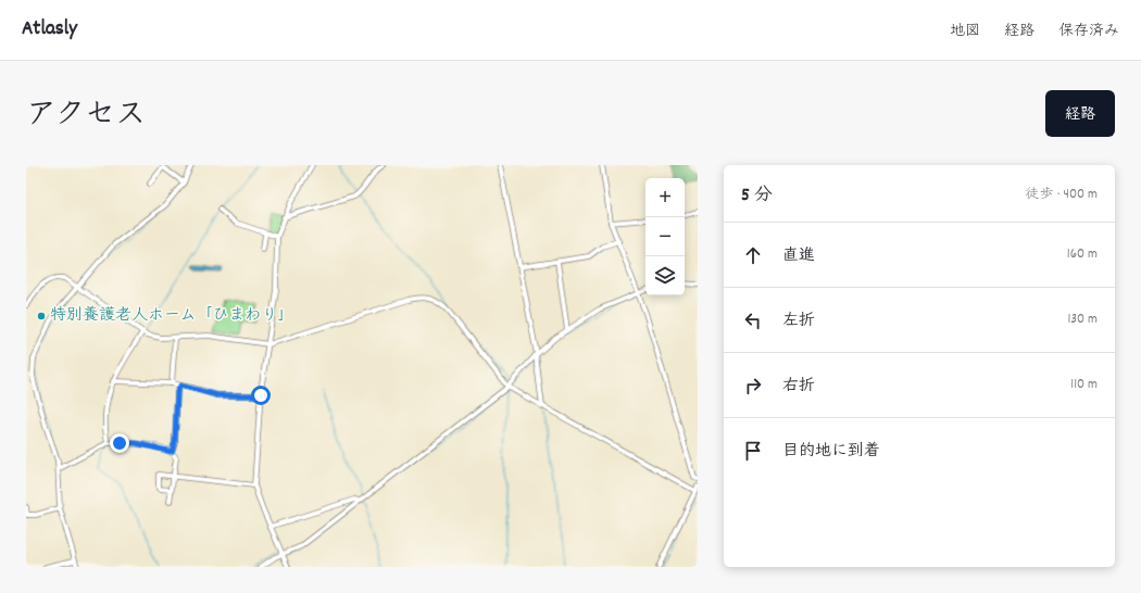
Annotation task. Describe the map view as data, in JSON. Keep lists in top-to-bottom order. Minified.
{"places":["特別養護老人ホーム「ひまわり」"],"page":{"header":"Atlasly","nav":["地図","経路","保存済み"],"title":"アクセス","buttons":"経路","heading":["5 分","徒歩 · 400 m"],"map_buttons":["+","−"],"list":[["直進","160 m"],["左折","130 m"],["右折","110 m"],"目的地に到着"]}}
